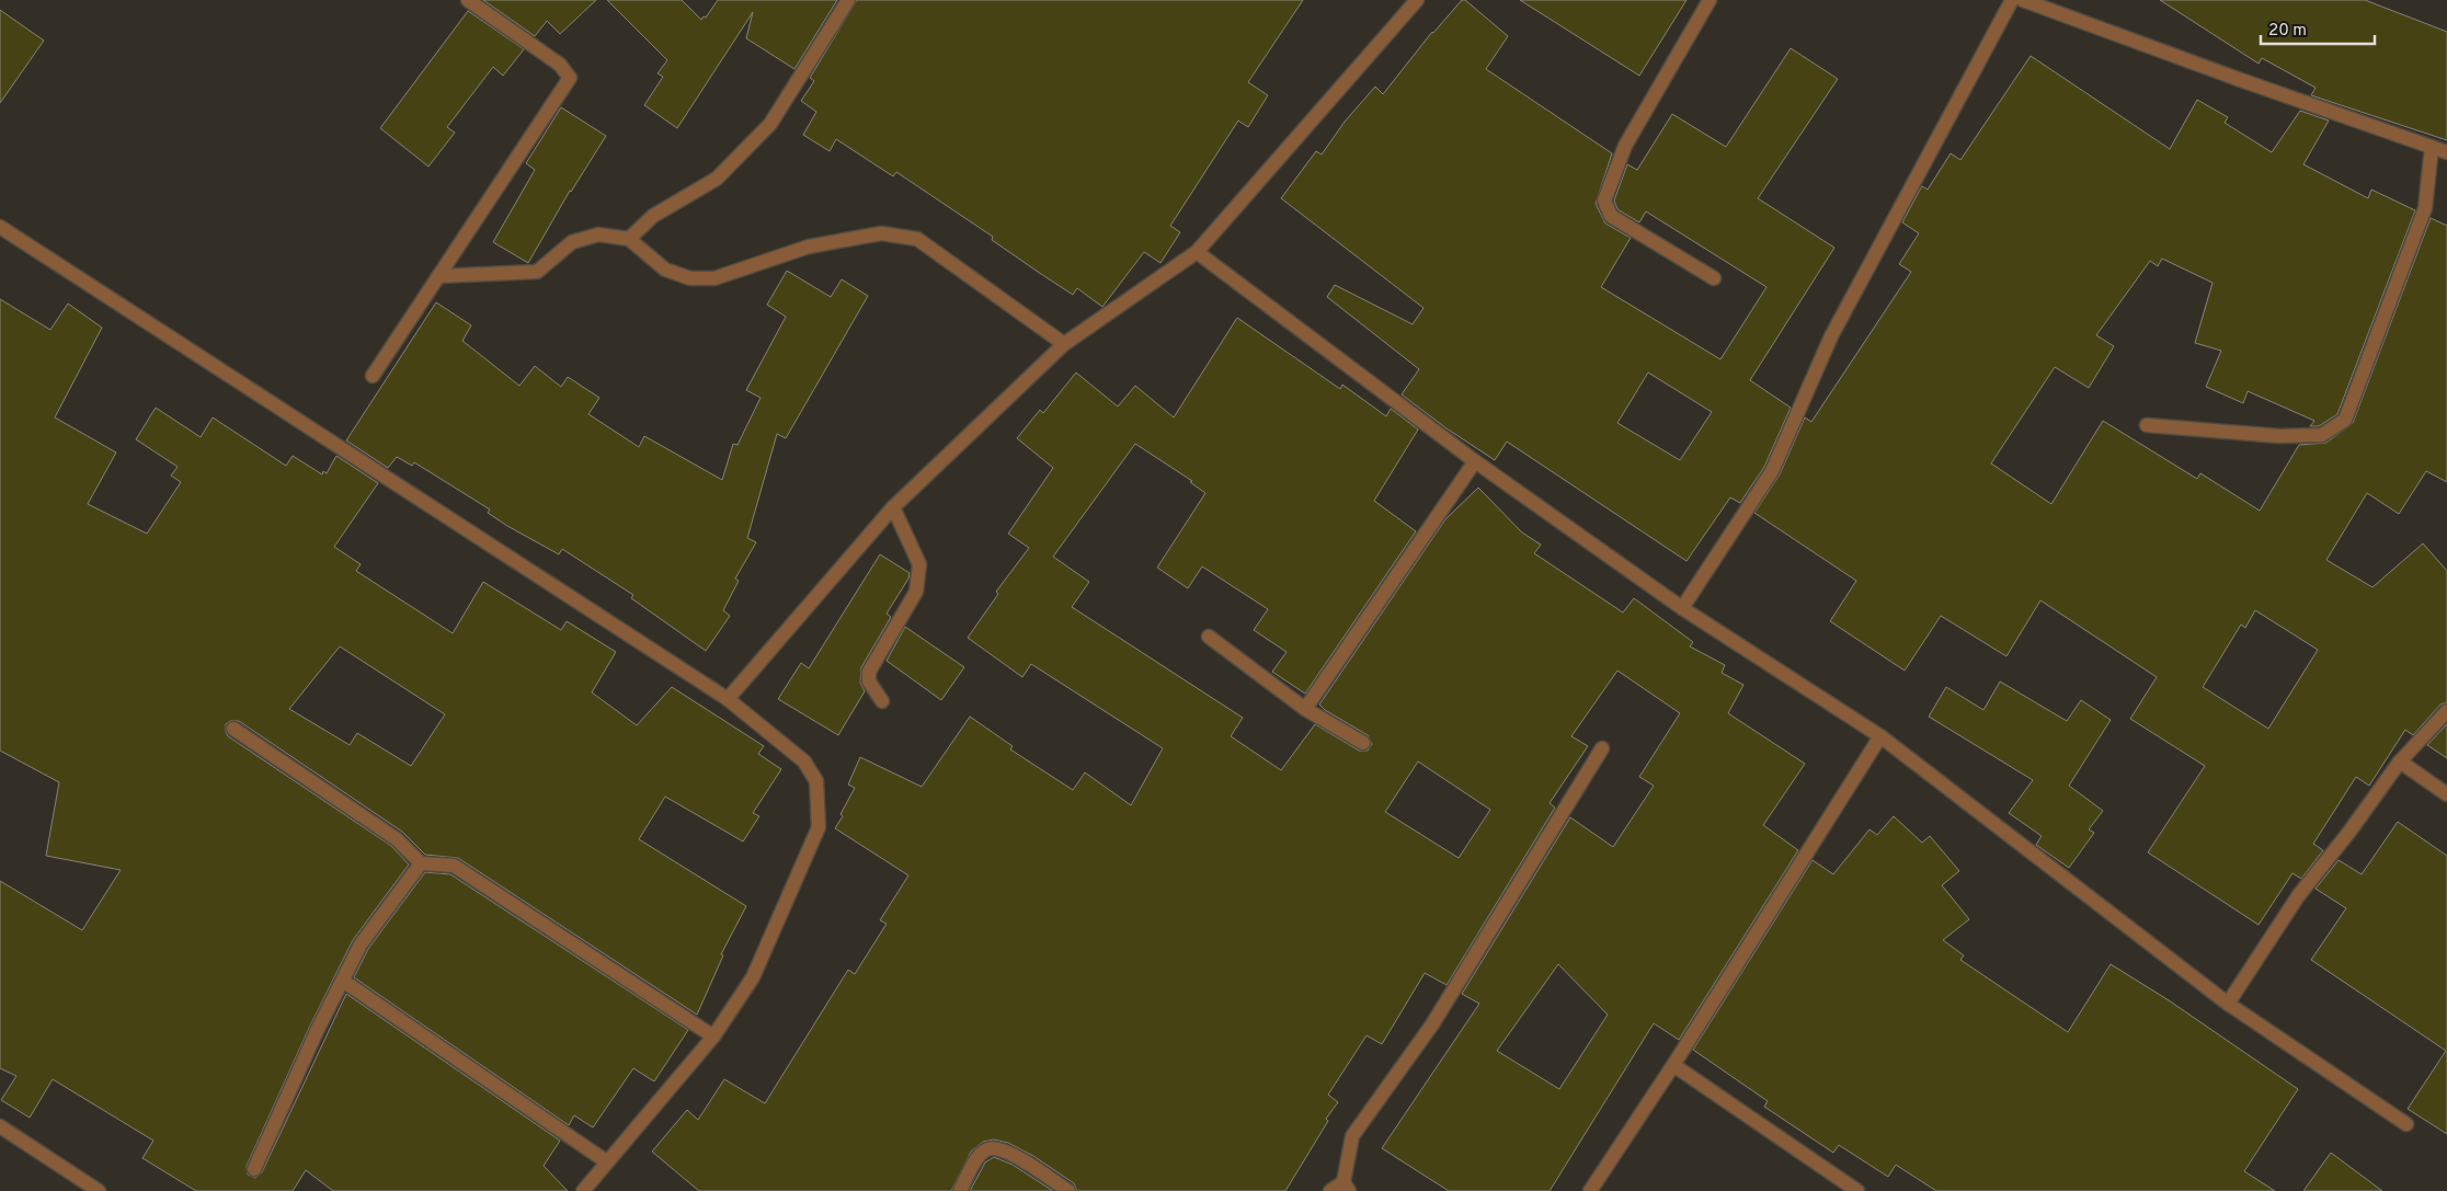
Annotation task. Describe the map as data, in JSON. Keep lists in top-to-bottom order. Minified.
{"scale_bar":"20 m"}
